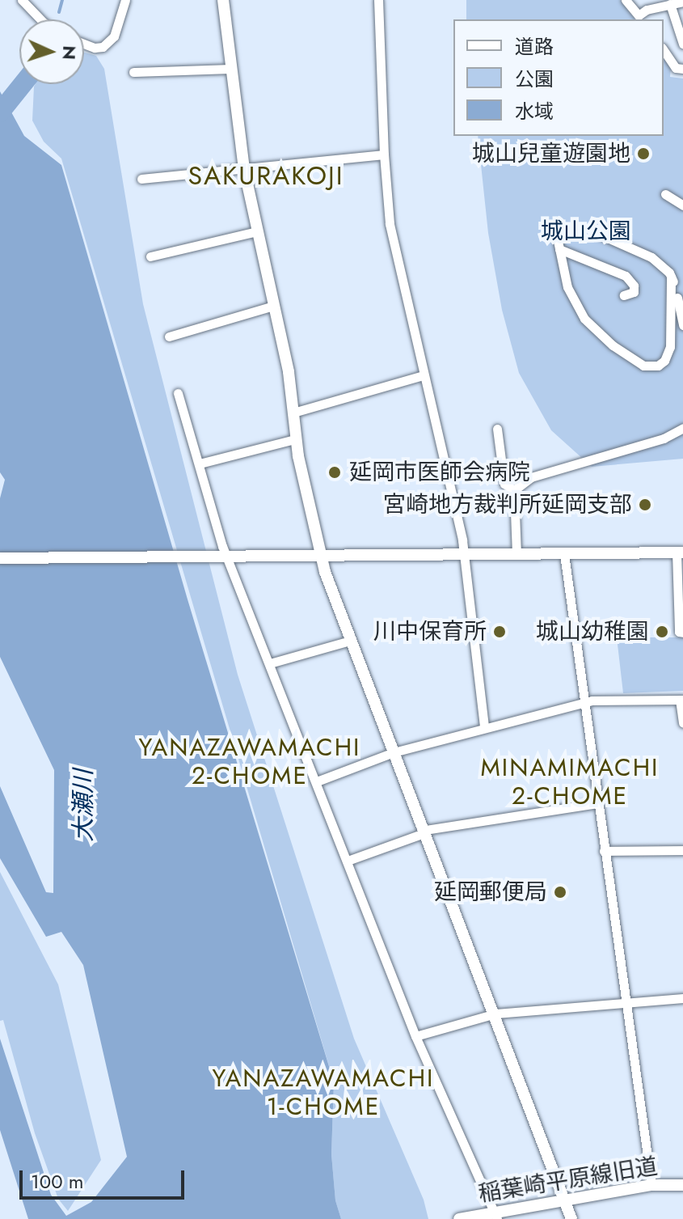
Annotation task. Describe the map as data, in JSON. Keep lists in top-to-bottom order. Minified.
{"streets":{"street":["稲葉崎平原線旧道"]},"districts":["SAKURAKOJI","YANAZAWAMACHI 2-CHOME","MINAMIMACHI 2-CHOME","YANAZAWAMACHI 1-CHOME"],"water":["大瀬川"],"parks":["城山公園"],"places":["城山兒童遊園地","延岡市医師会病院","宮崎地方裁判所延岡支部","川中保育所","城山幼稚園","延岡郵便局"],"legend":["道路","公園","水域"],"scale_bar":"100 m","north":"right"}
